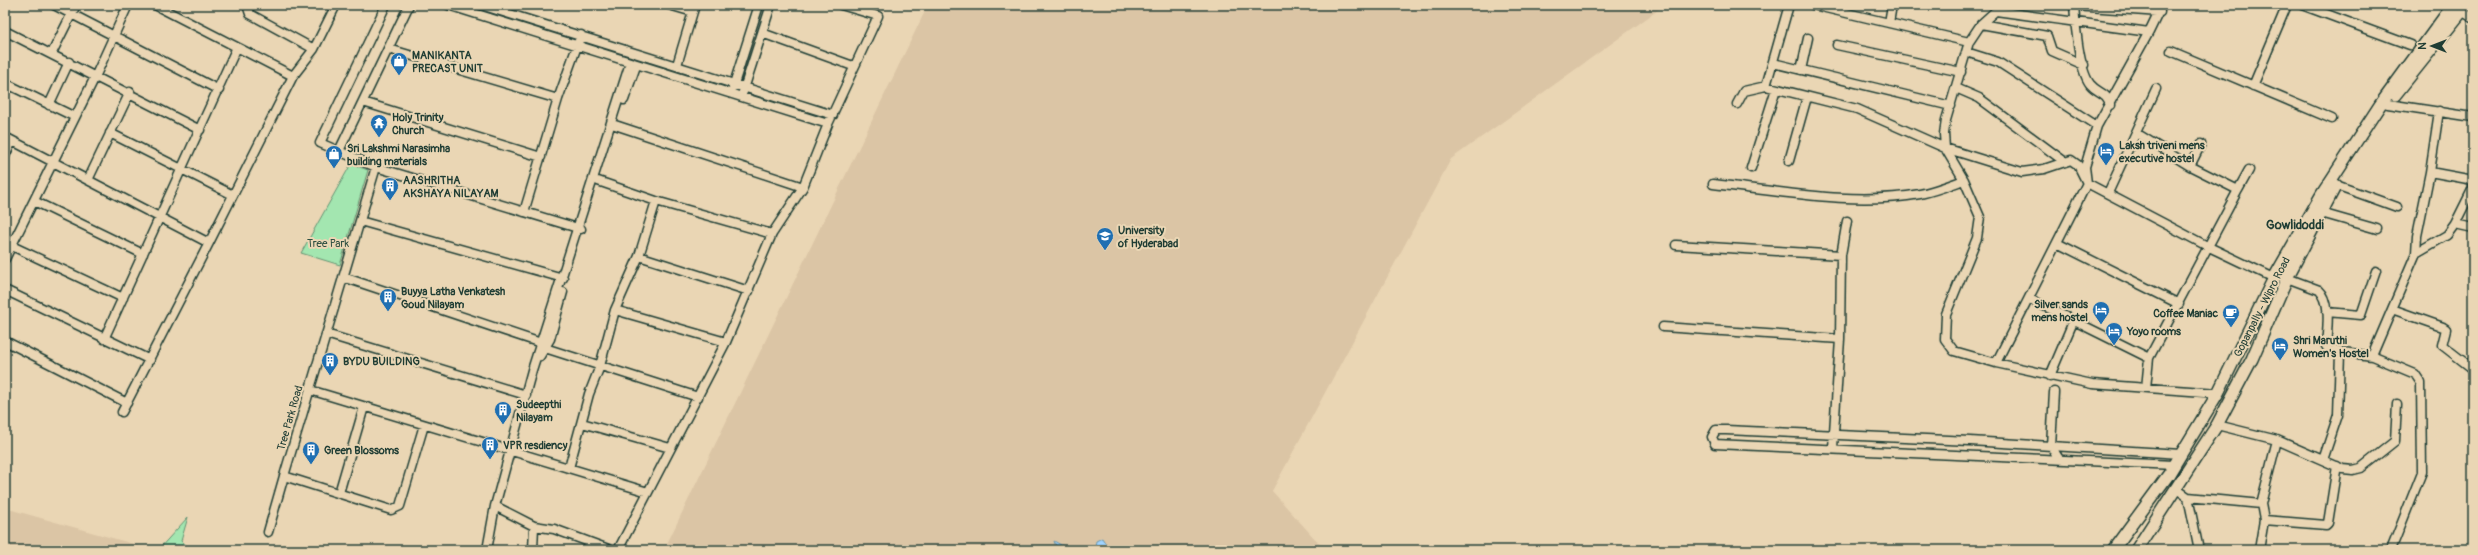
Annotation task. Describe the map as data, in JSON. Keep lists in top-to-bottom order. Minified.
{"streets":{"main road":["Gopanpally - Wipro Road"],"street":["Tree Park Road"]},"districts":["Gowlidoddi"],"parks":["Tree Park"],"places":{"shop":["MANIKANTA PRECAST UNIT","Sri Lakshmi Narasimha building materials"],"temple":["Holy Trinity Church"],"hotel":["Laksh triveni mens executive hostel","Silver sands mens hostel","Yoyo rooms","Shri Maruthi Women's Hostel"],"building":["AASHRITHA AKSHAYA NILAYAM","Buyya Latha Venkatesh Goud Nilayam","BYDU BUILDING","Sudeepthi Nilayam","VPR resdiency","Green Blossoms"],"school or university":["University of Hyderabad"],"cafe":["Coffee Maniac"]},"north":"left"}
